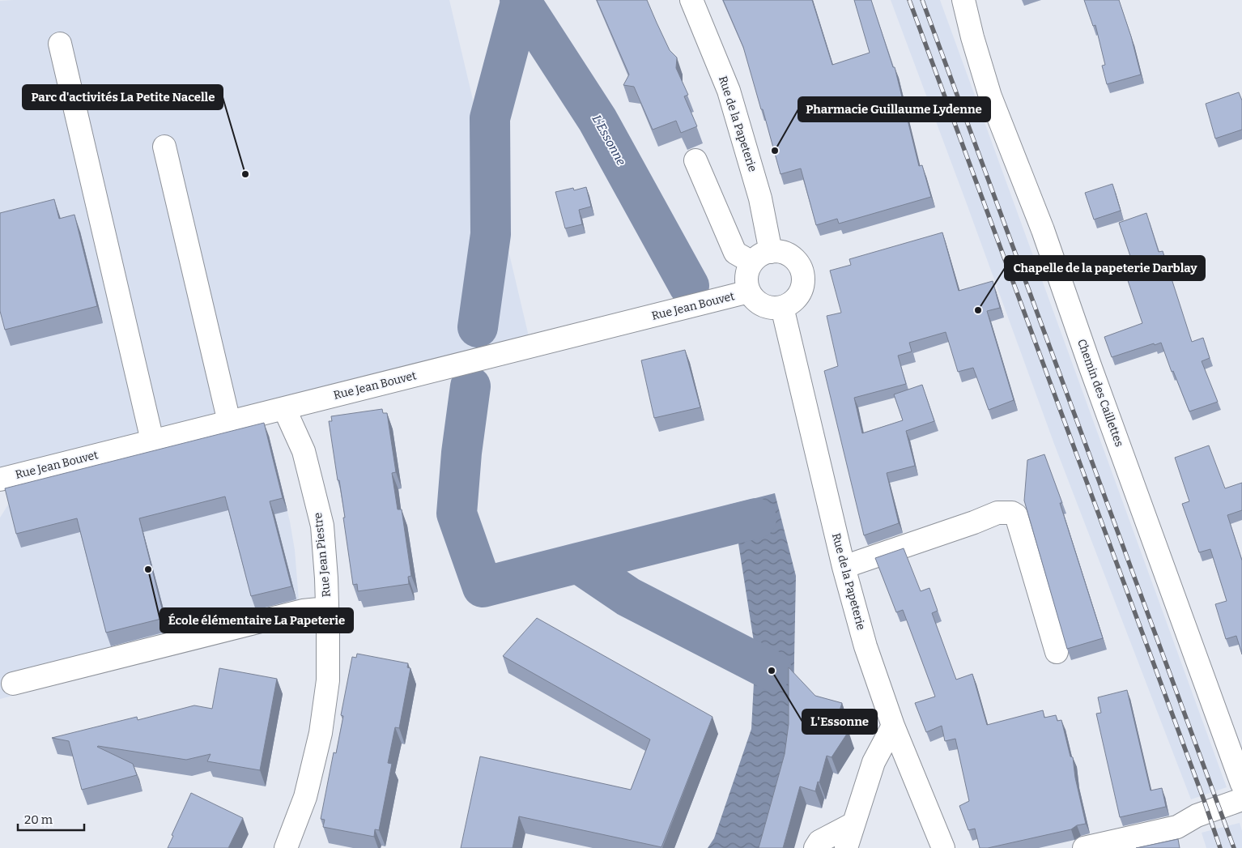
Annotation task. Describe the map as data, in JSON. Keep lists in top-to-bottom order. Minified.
{"streets":{"street":["Rue de la Papeterie","Rue Jean Bouvet","Chemin des Caillettes","Rue Jean Piestre"]},"crossings":[["Rue de la Papeterie","Rue Jean Bouvet"],["Rue Jean Bouvet","Rue Jean Piestre"]],"water":["L'Essonne"],"places":["Pharmacie Guillaume Lydenne","Parc d'activités La Petite Nacelle","Chapelle de la papeterie Darblay","École élémentaire La Papeterie","L'Essonne"],"scale_bar":"20 m"}
